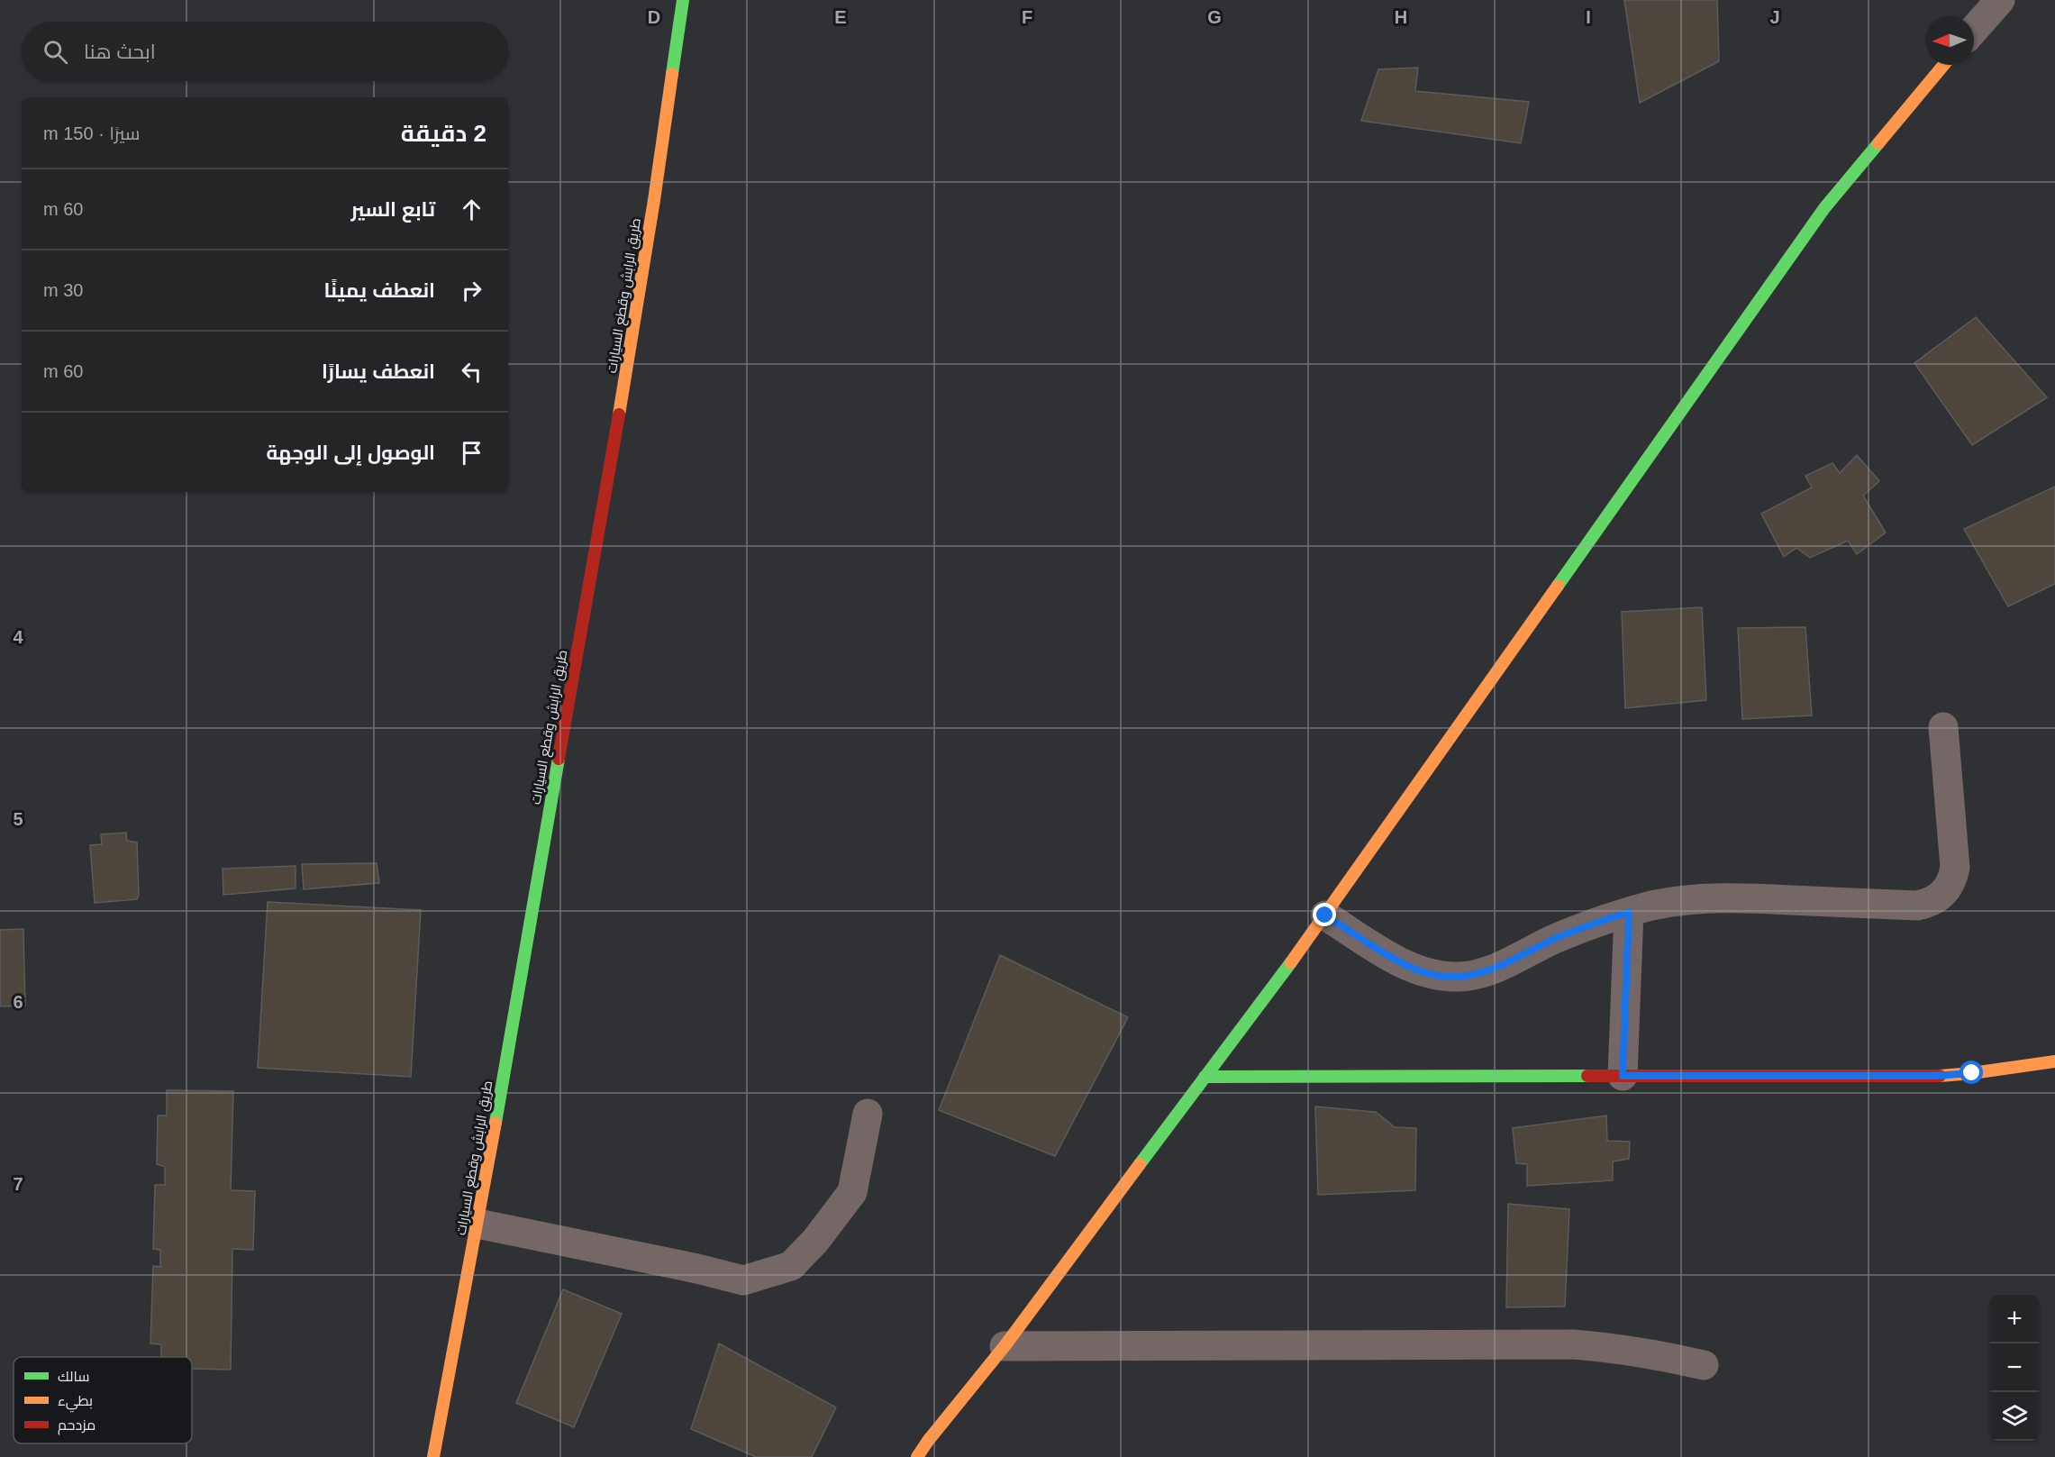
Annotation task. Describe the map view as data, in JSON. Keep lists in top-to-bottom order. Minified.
{"streets":{"street":["طريق الرابش وقطع السيارات"]},"legend":["سالك","بطيء","مزدحم"],"north":"left","page":{"search":"ابحث هنا","heading":["2 دقيقة","سيرًا · 150 m"],"list":[["تابع السير","60 m"],["انعطف يمينًا","30 m"],["انعطف يسارًا","60 m"],"الوصول إلى الوجهة"],"map_buttons":["+","−"]},"grid":{"columns":["D","E","F","G","H","I","J"],"rows":["4","5","6","7"]}}
